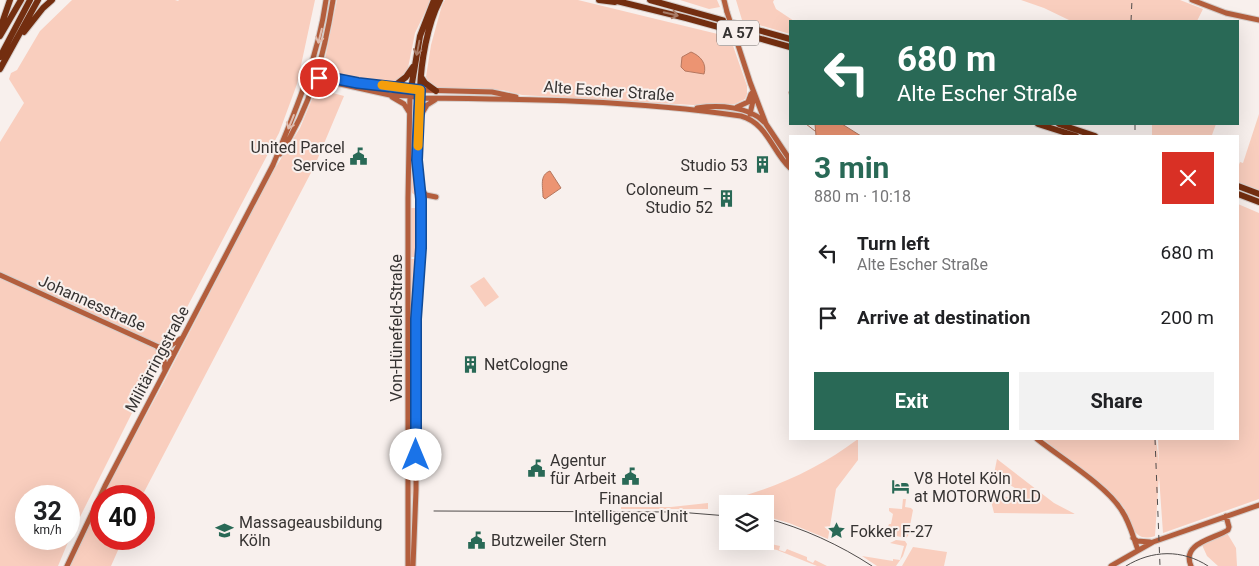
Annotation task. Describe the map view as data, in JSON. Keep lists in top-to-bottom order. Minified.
{"streets":{"highway":["A 57"],"street":["Alte Escher Straße","Johannesstraße","Von-Hünefeld-Straße","Militärringstraße"]},"crossings":[["Alte Escher Straße","Von-Hünefeld-Straße"],["Alte Escher Straße","Militärringstraße"],["Johannesstraße","Militärringstraße"]],"places":{"public building":["United Parcel Service","Agentur für Arbeit","Financial Intelligence Unit","Butzweiler Stern"],"building":["Studio 53","Coloneum – Studio 52","NetCologne"],"hotel":["V8 Hotel Köln at MOTORWORLD"],"school or university":["Massageausbildung Köln"],"place":["Fokker F-27"]},"page":{"turn":["680 m","Alte Escher Straße"],"heading":["3 min","880 m · 10:18"],"list":[{"name":"Turn left","note":"Alte Escher Straße","value":"680 m"},{"name":"Arrive at destination","value":"200 m"}],"buttons":["Exit","Share"],"speed":"32 km/h","limit":"40"}}
